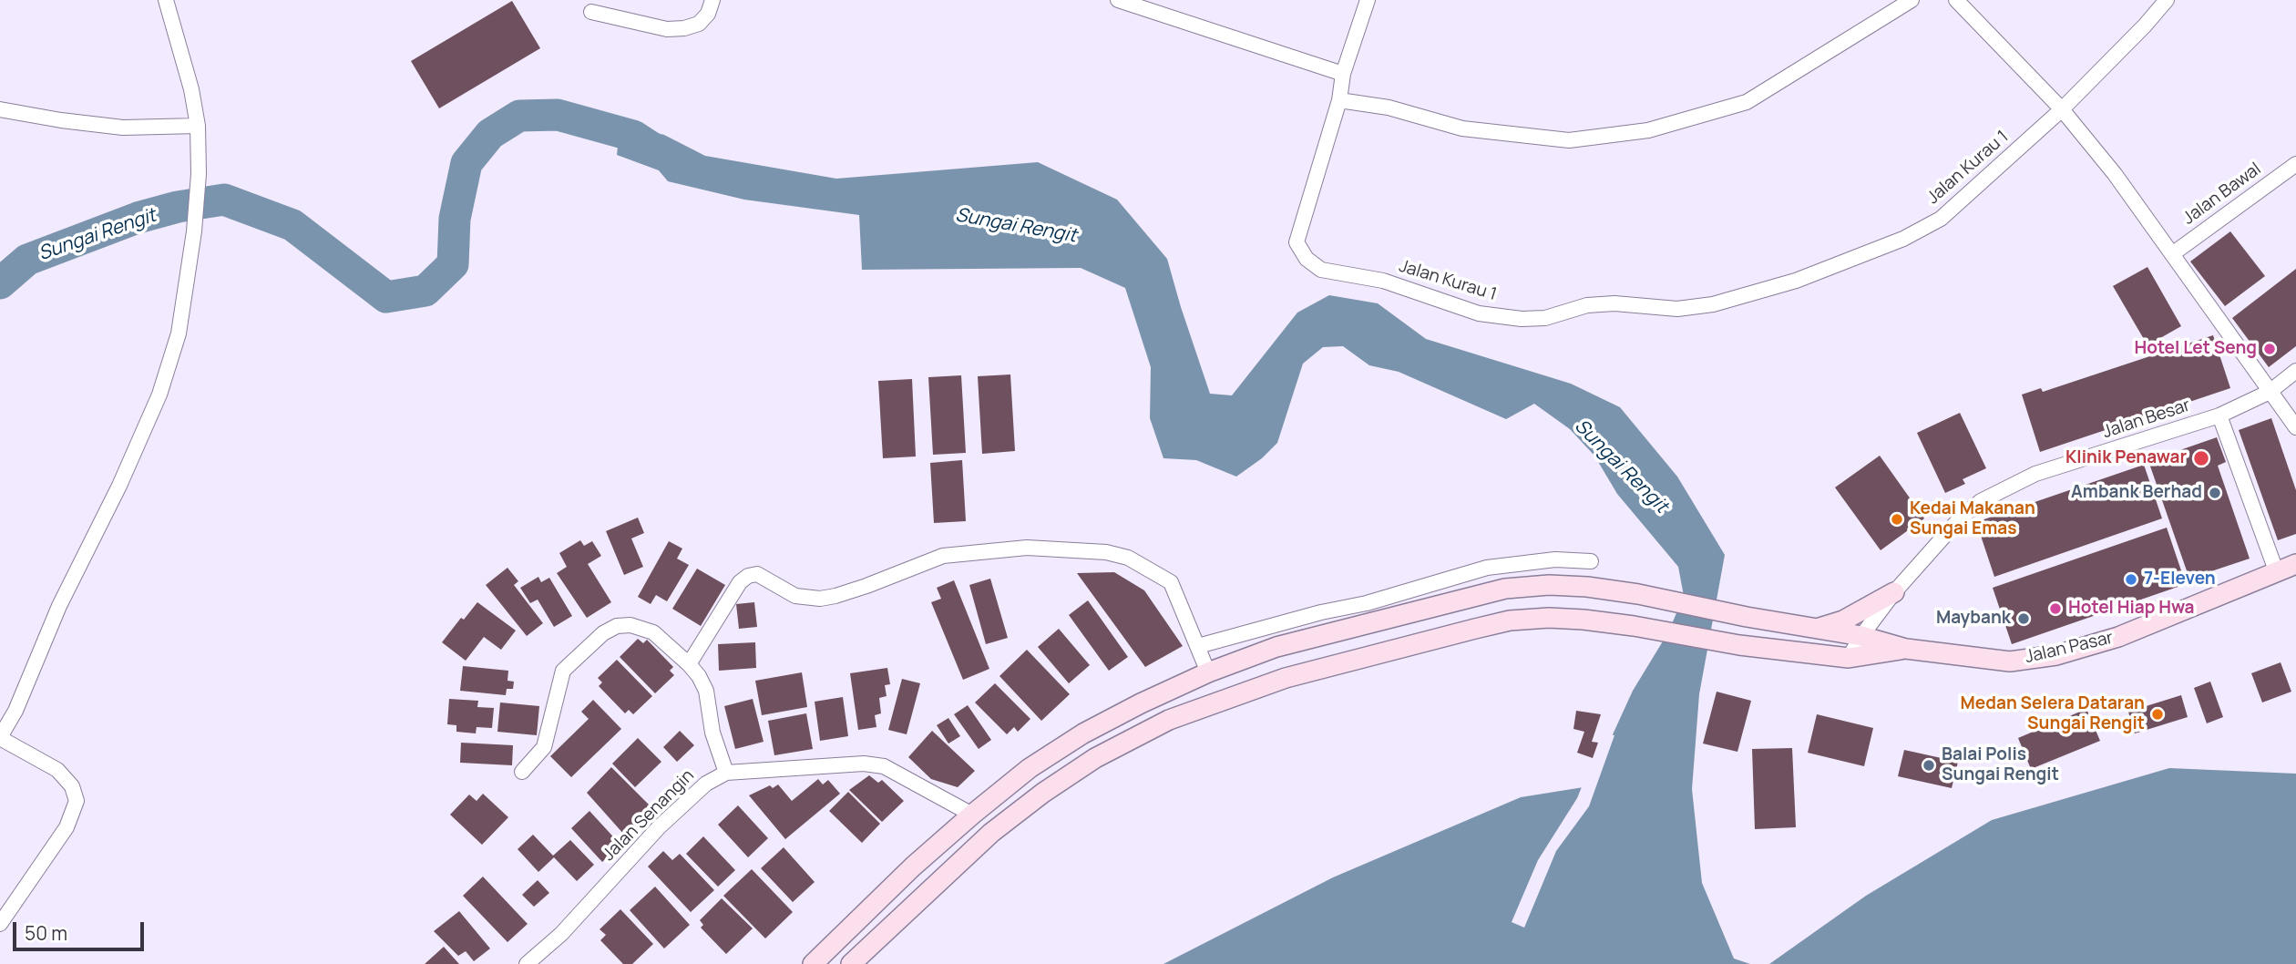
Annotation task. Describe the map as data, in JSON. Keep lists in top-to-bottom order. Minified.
{"streets":{"main road":["Jalan Pasar"],"street":["Jalan Kurau 1","Jalan Bawal","Jalan Besar","Jalan Senangin"]},"water":["Sungai Rengit"],"places":["Hotel Let Seng","Klinik Penawar","Ambank Berhad","Kedai Makanan Sungai Emas","7-Eleven","Hotel Hiap Hwa","Maybank","Medan Selera Dataran Sungai Rengit","Balai Polis Sungai Rengit"],"scale_bar":"50 m"}
